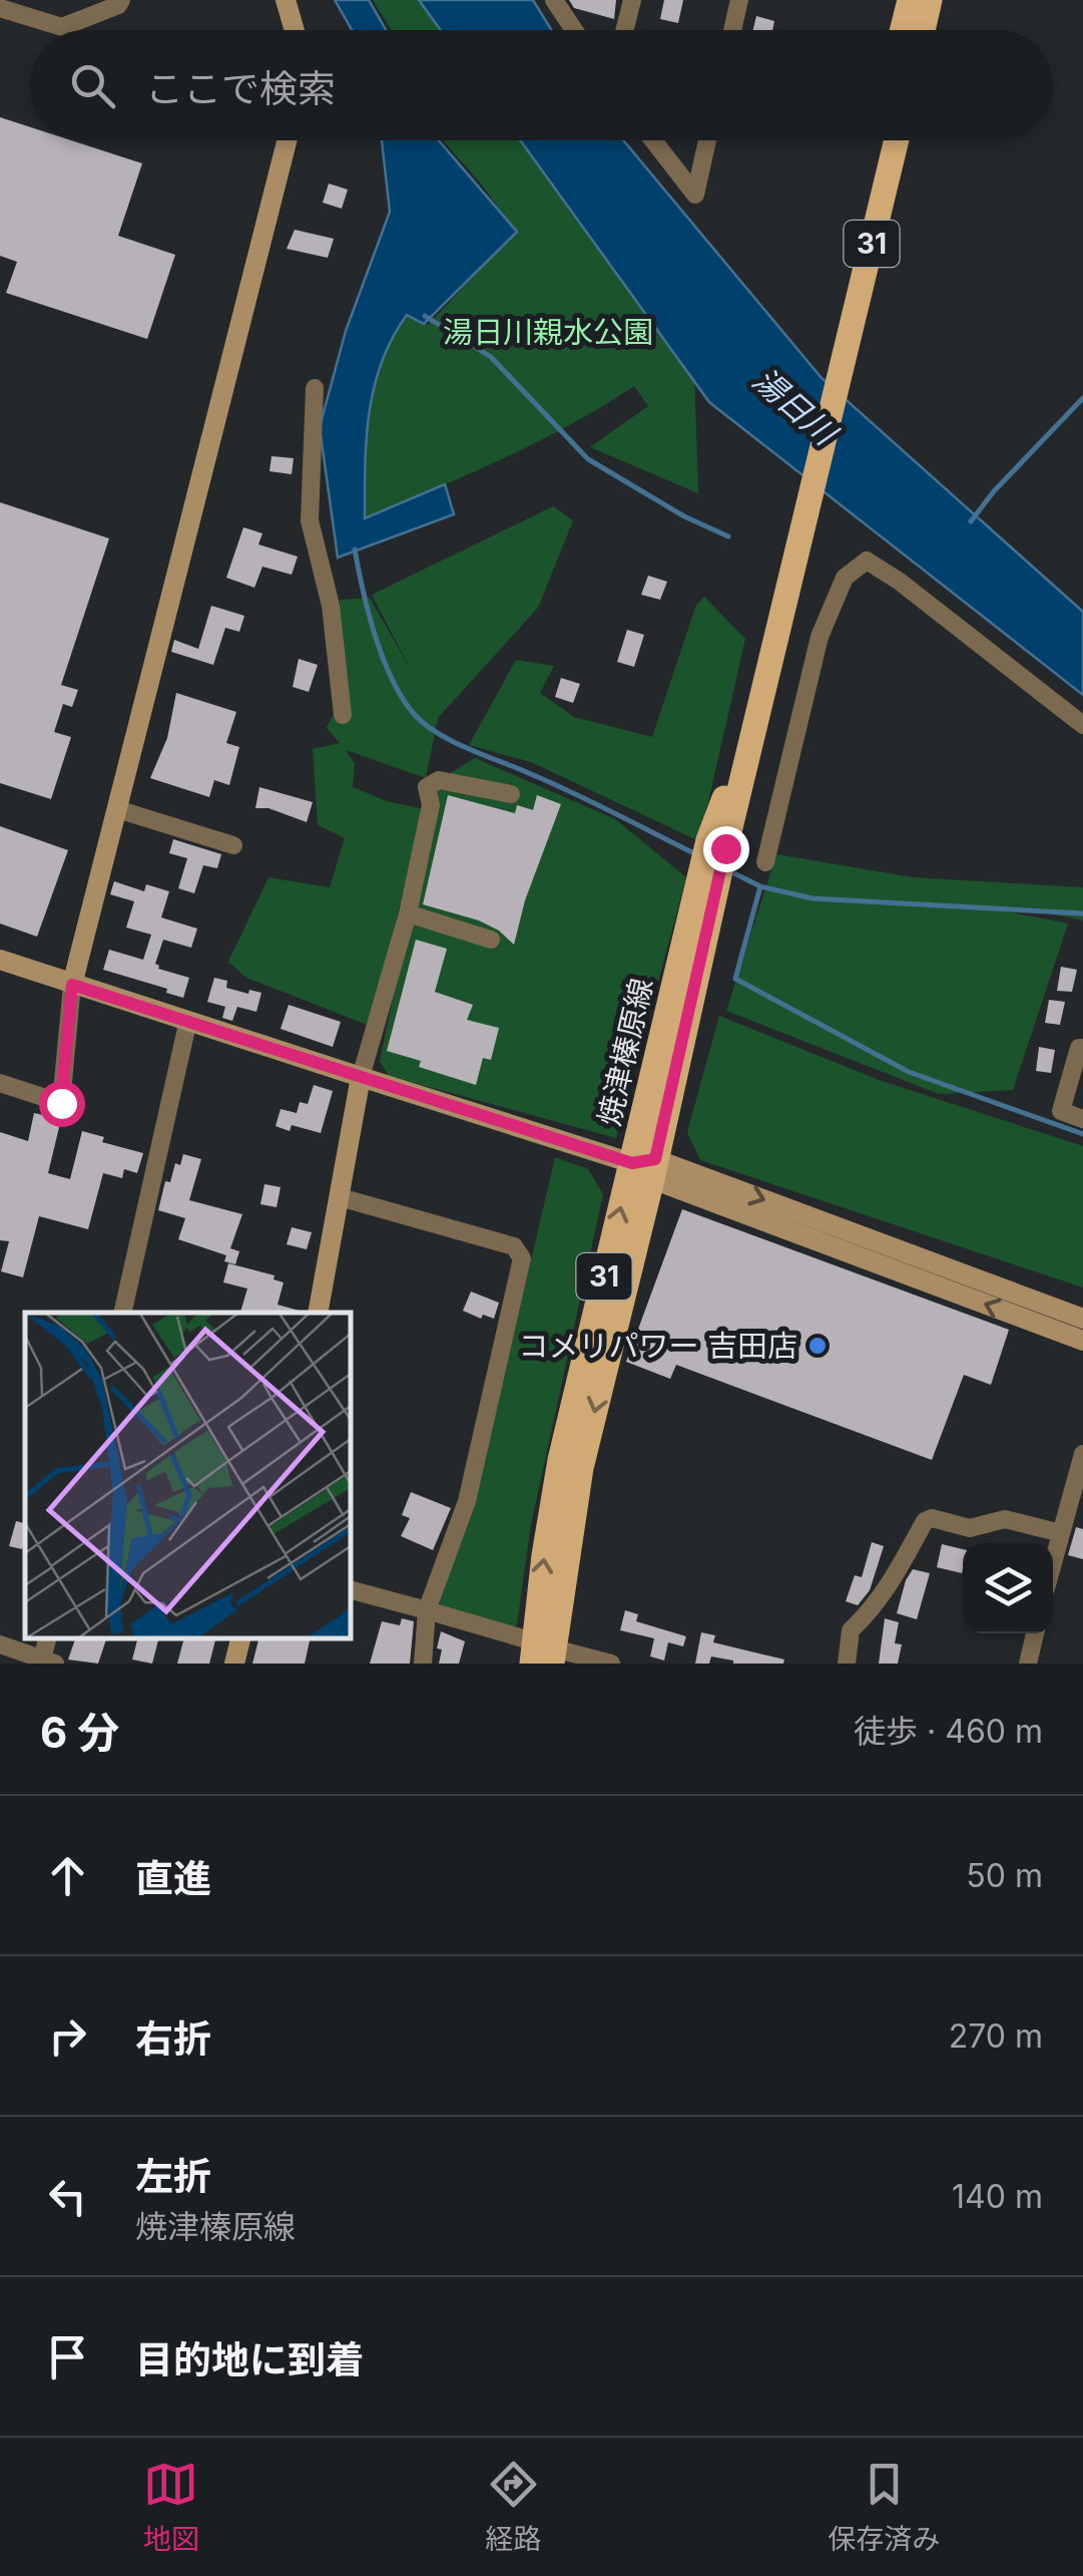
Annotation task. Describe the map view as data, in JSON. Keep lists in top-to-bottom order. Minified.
{"streets":{"main road":["31","焼津榛原線"]},"water":["湯日川"],"parks":["湯日川親水公園"],"places":["コメリパワー 吉田店"],"page":{"search":"ここで検索","heading":["6 分","徒歩 · 460 m"],"list":[["直進","50 m"],["右折","270 m"],["左折","焼津榛原線","140 m"],"目的地に到着"],"nav":["地図","経路","保存済み"]}}
